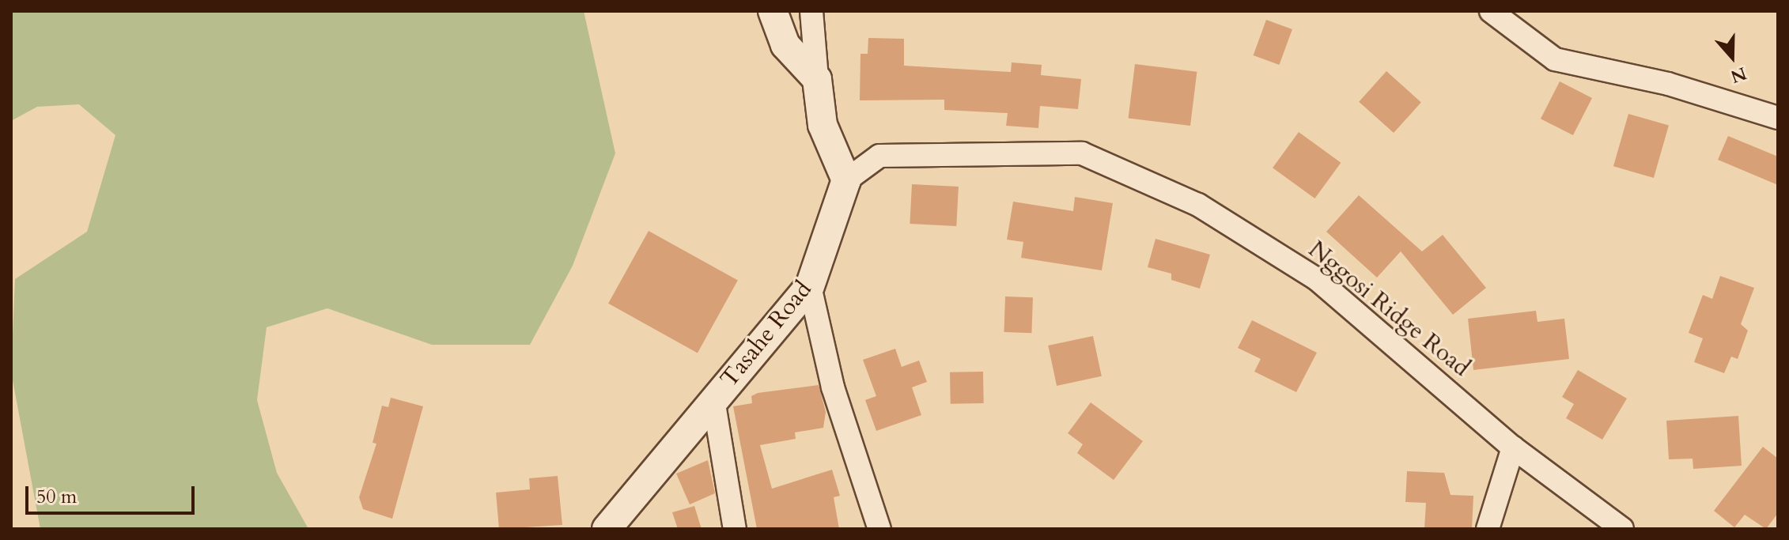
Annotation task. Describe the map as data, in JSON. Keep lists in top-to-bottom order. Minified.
{"streets":{"street":["Nggosi Ridge Road","Tasahe Road"]},"crossings":[["Nggosi Ridge Road","Tasahe Road"]],"scale_bar":"50 m","north":"bottom"}
